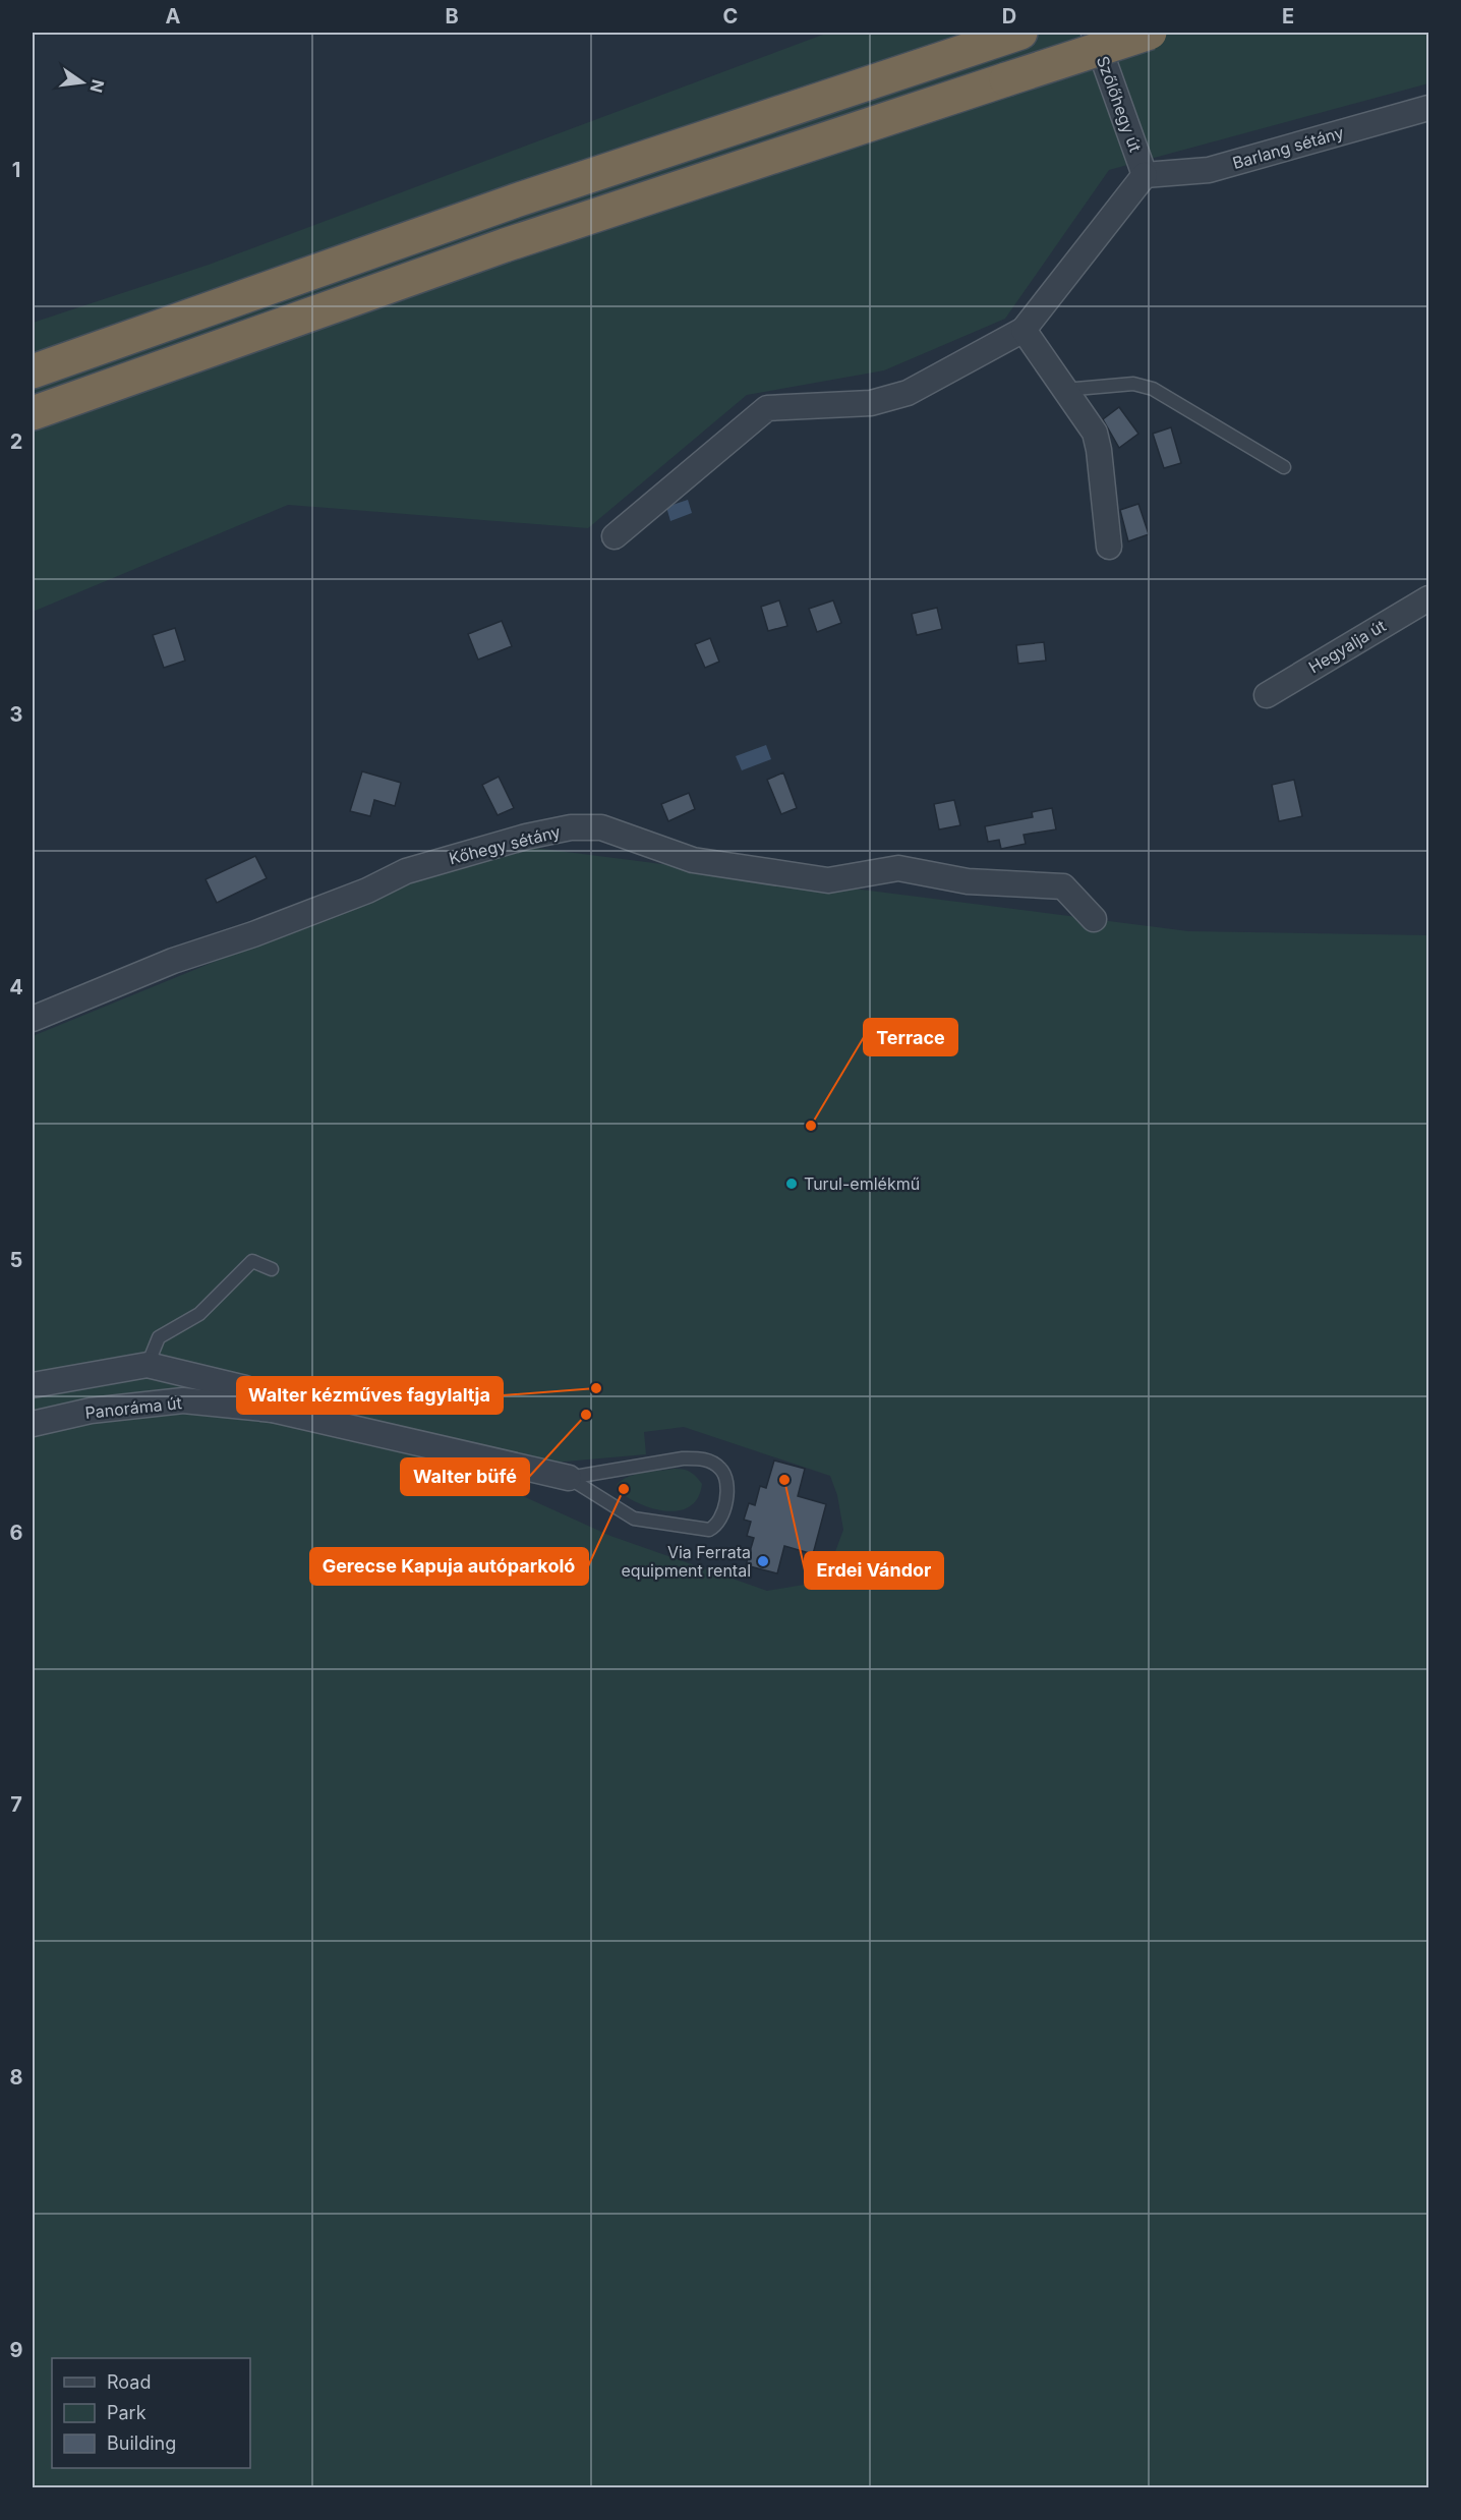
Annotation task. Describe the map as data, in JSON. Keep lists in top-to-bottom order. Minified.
{"streets":{"street":["Szőlőhegy út","Barlang sétány","Hegyalja út","Kőhegy sétány","Panoráma út"]},"crossings":[["Szőlőhegy út","Barlang sétány"]],"places":["Terrace","Turul-emlékmű","Walter kézműves fagylaltja","Walter büfé","Erdei Vándor","Gerecse Kapuja autóparkoló","Via Ferrata equipment rental"],"legend":["Road","Park","Building"],"north":"right","grid":{"columns":["A","B","C","D","E"],"rows":["1","2","3","4","5","6","7","8","9"]}}
